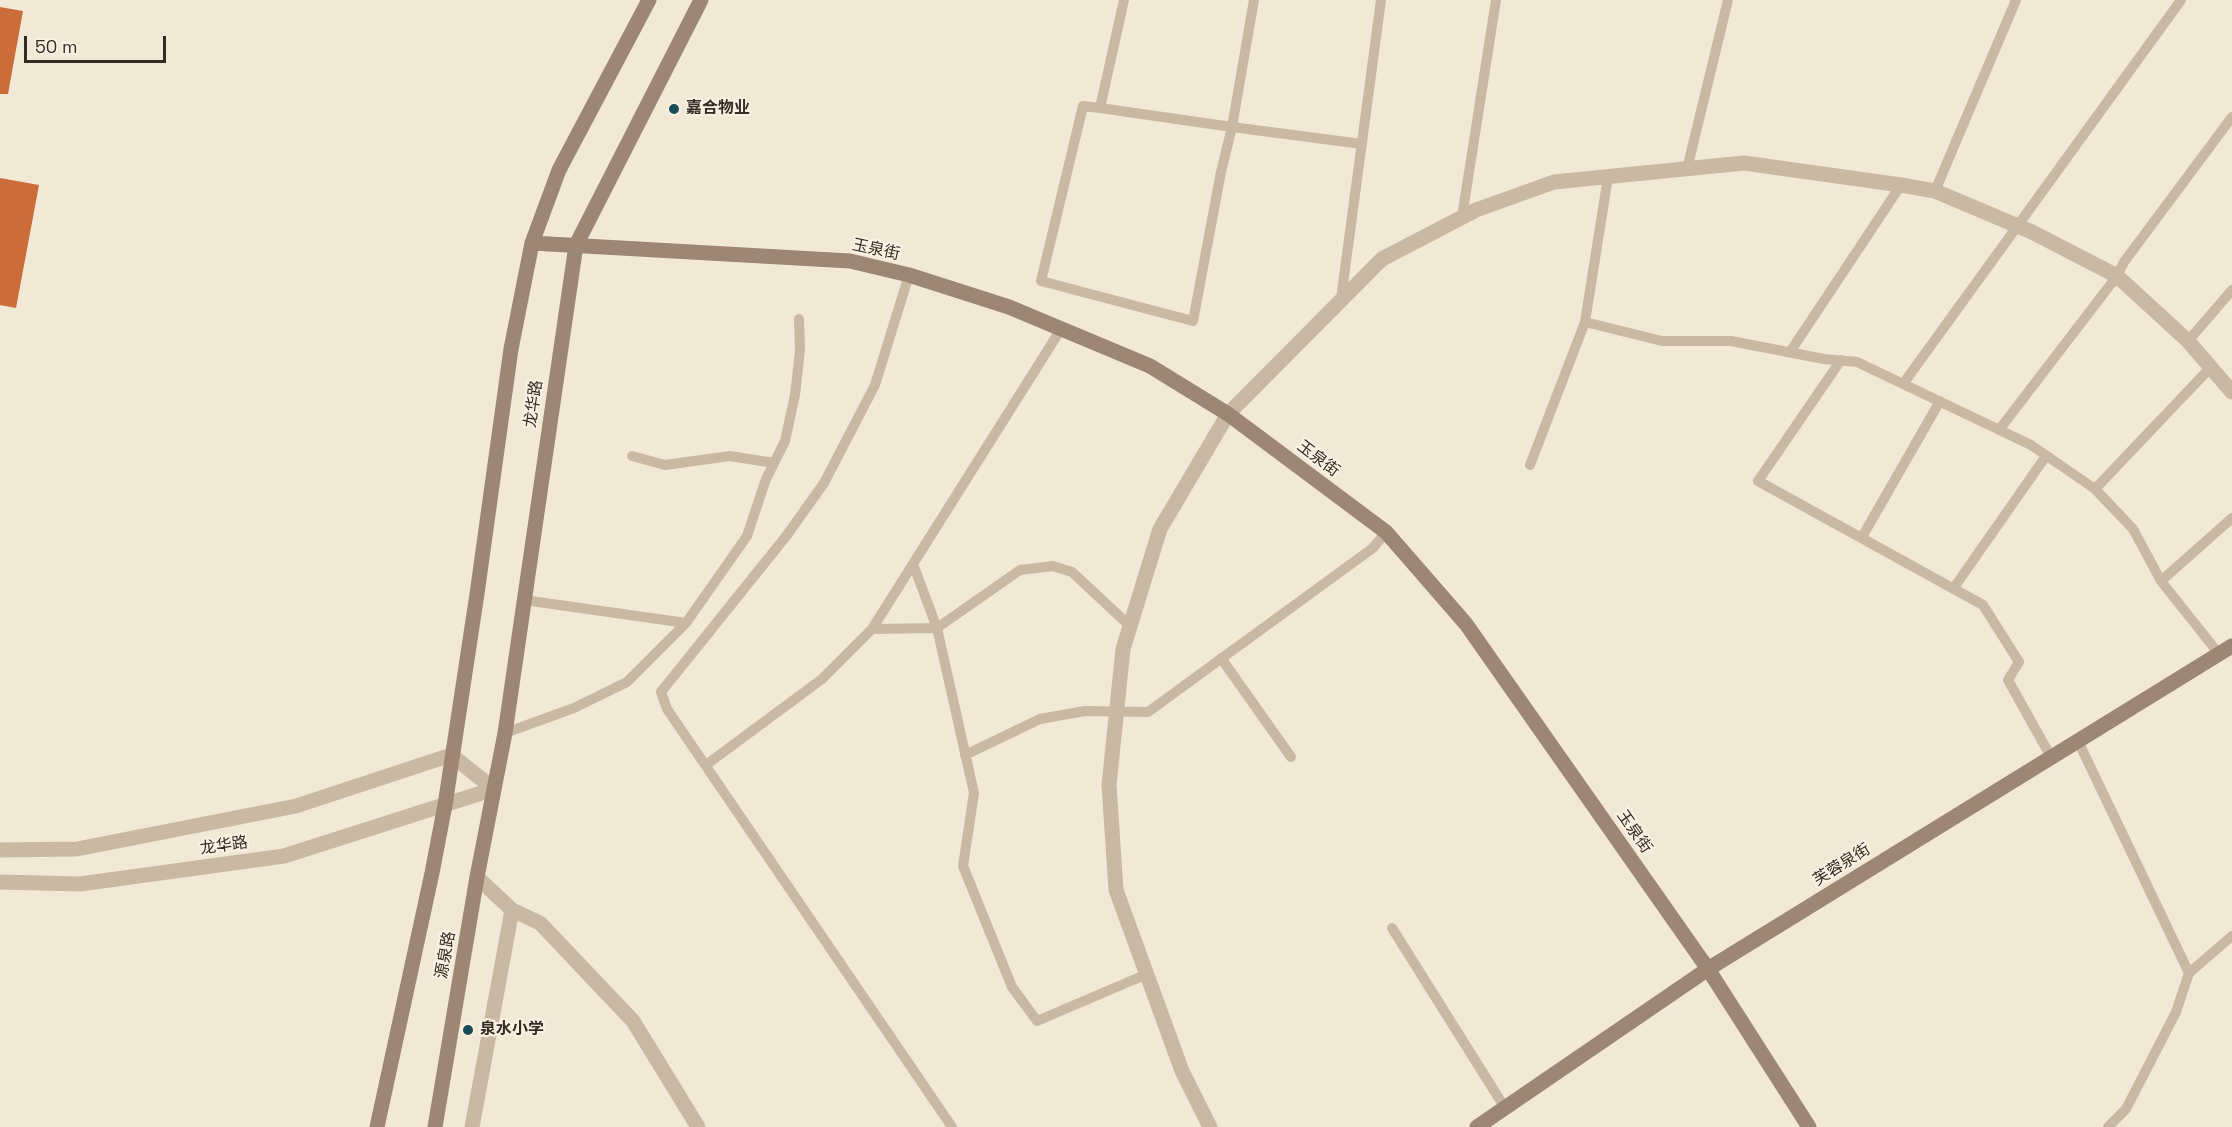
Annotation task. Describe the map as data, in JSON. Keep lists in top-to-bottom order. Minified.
{"streets":{"street":["玉泉街","龙华路","芙蓉泉街","源泉路"]},"crossings":[["玉泉街","龙华路"],["玉泉街","芙蓉泉街"],["龙华路","源泉路"]],"places":["嘉合物业","泉水小学"],"scale_bar":"50 m"}
